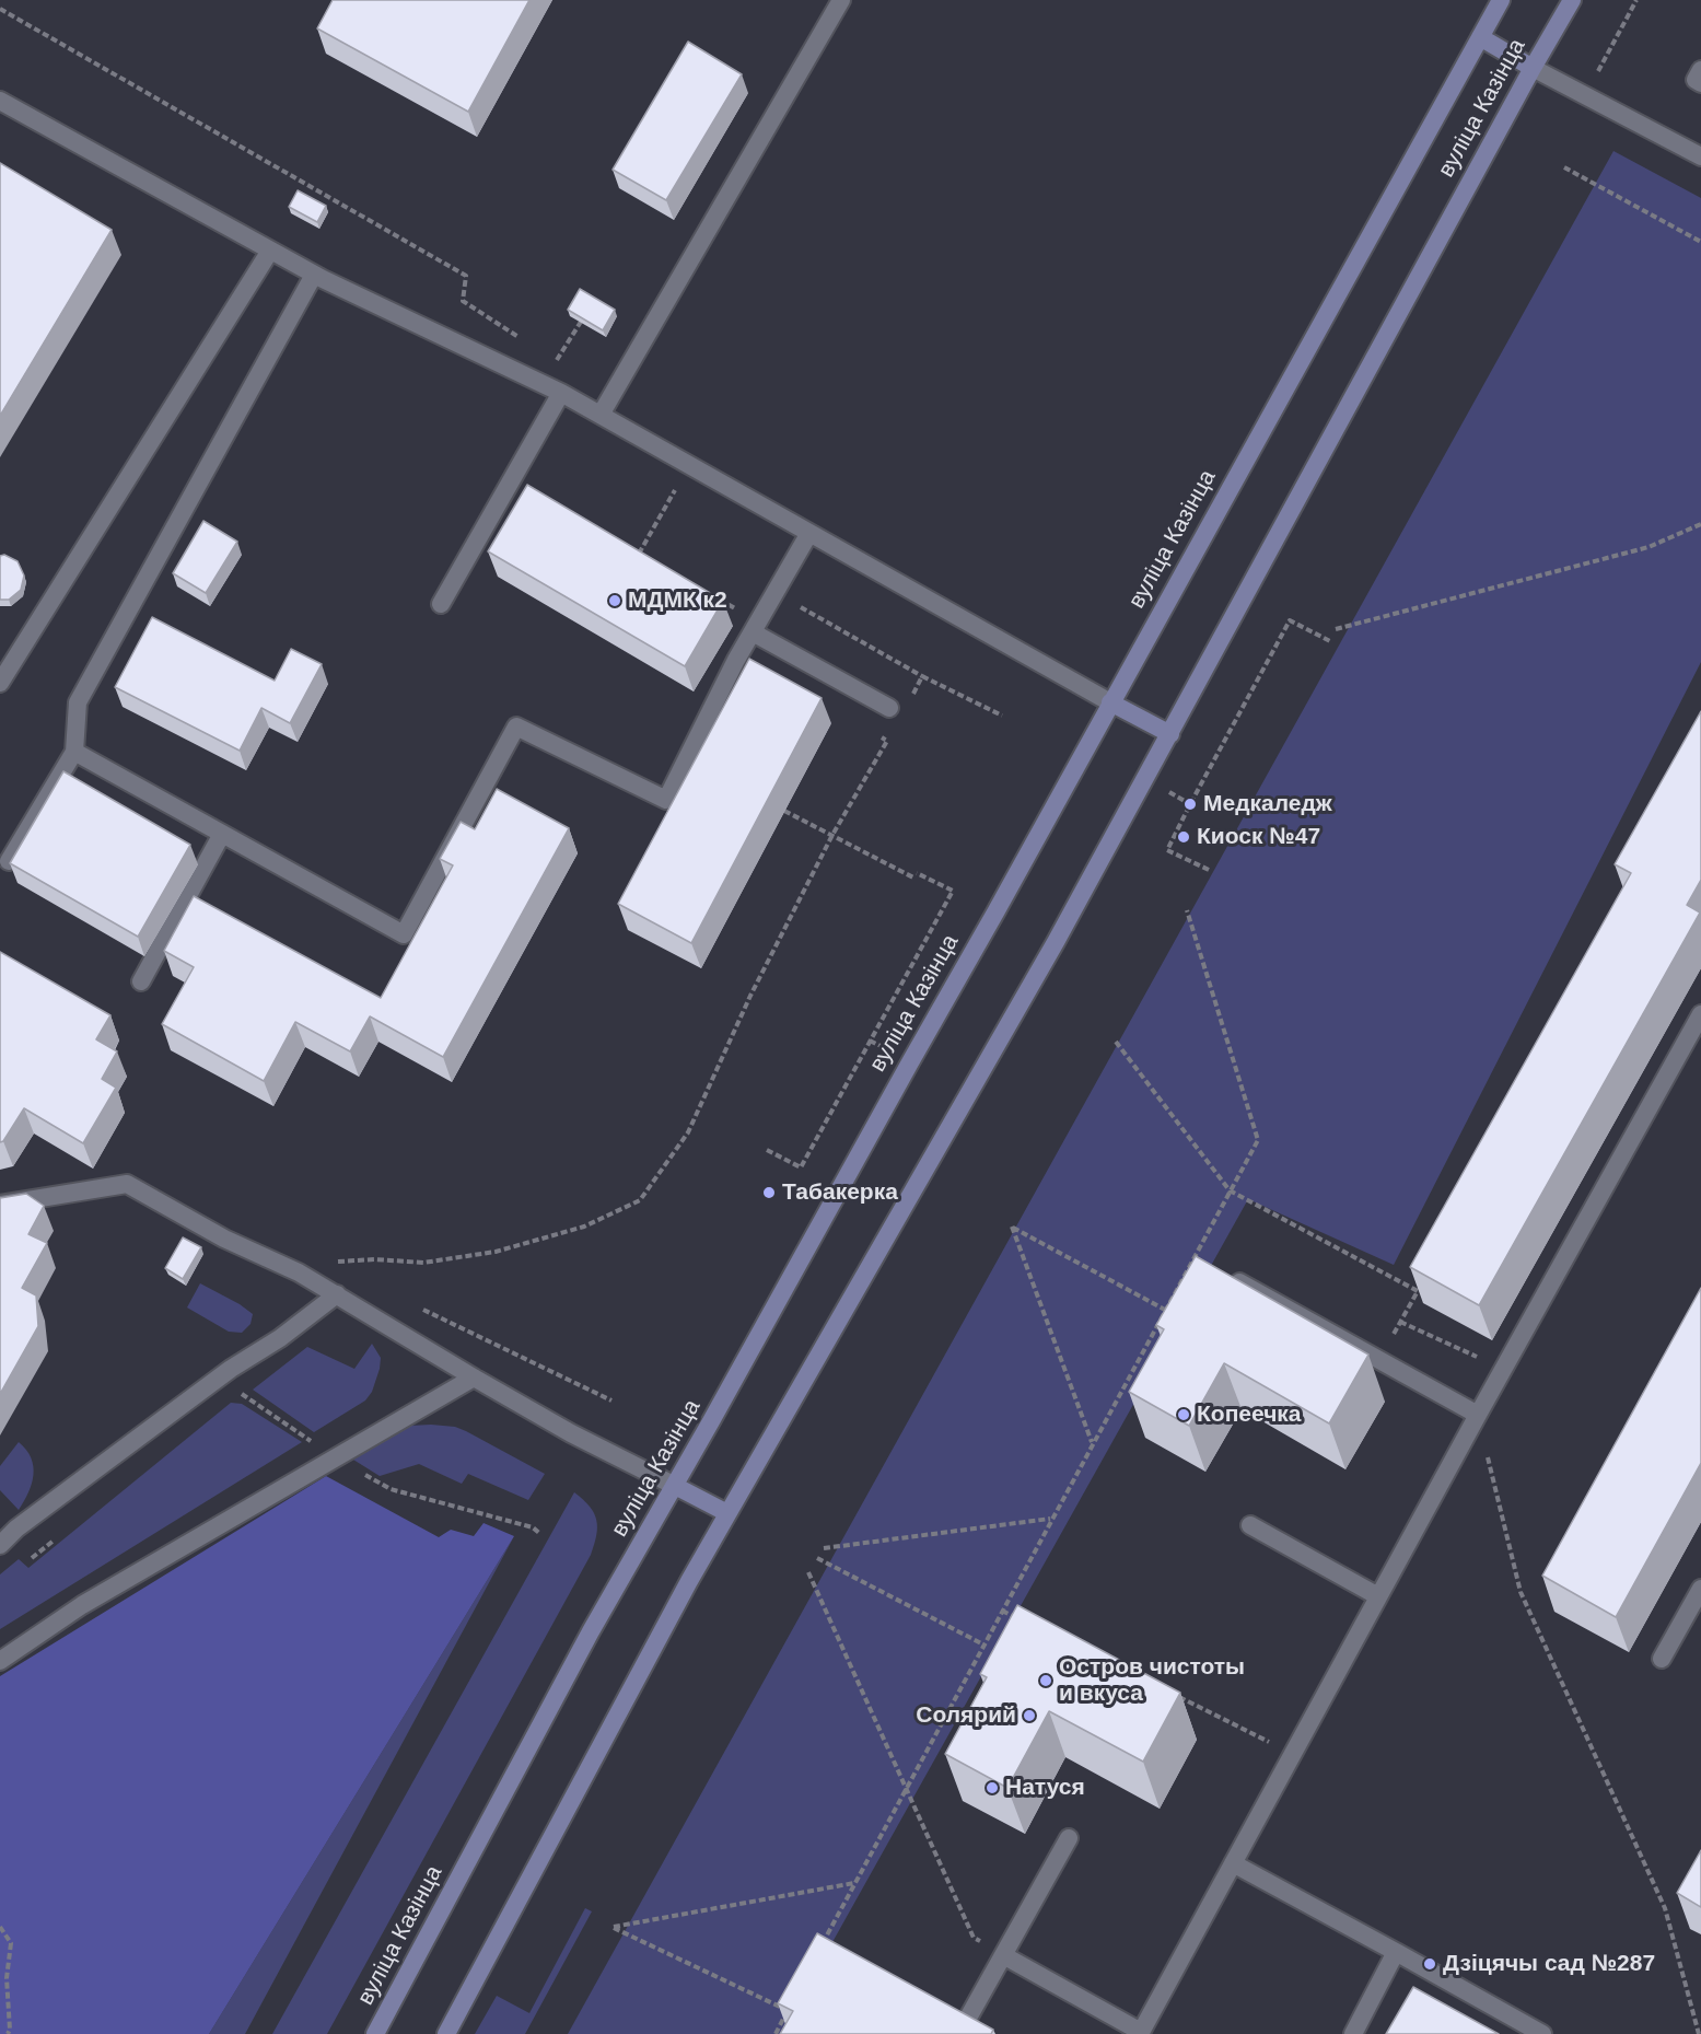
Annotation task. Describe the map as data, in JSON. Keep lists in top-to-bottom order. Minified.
{"streets":{"main road":["вуліца Казінца"]},"places":["МДМК к2","Медкаледж","Киоск №47","Табакерка","Копеечка","Остров чистоты и вкуса","Солярий","Натуся","Дзіцячы сад №287"]}
